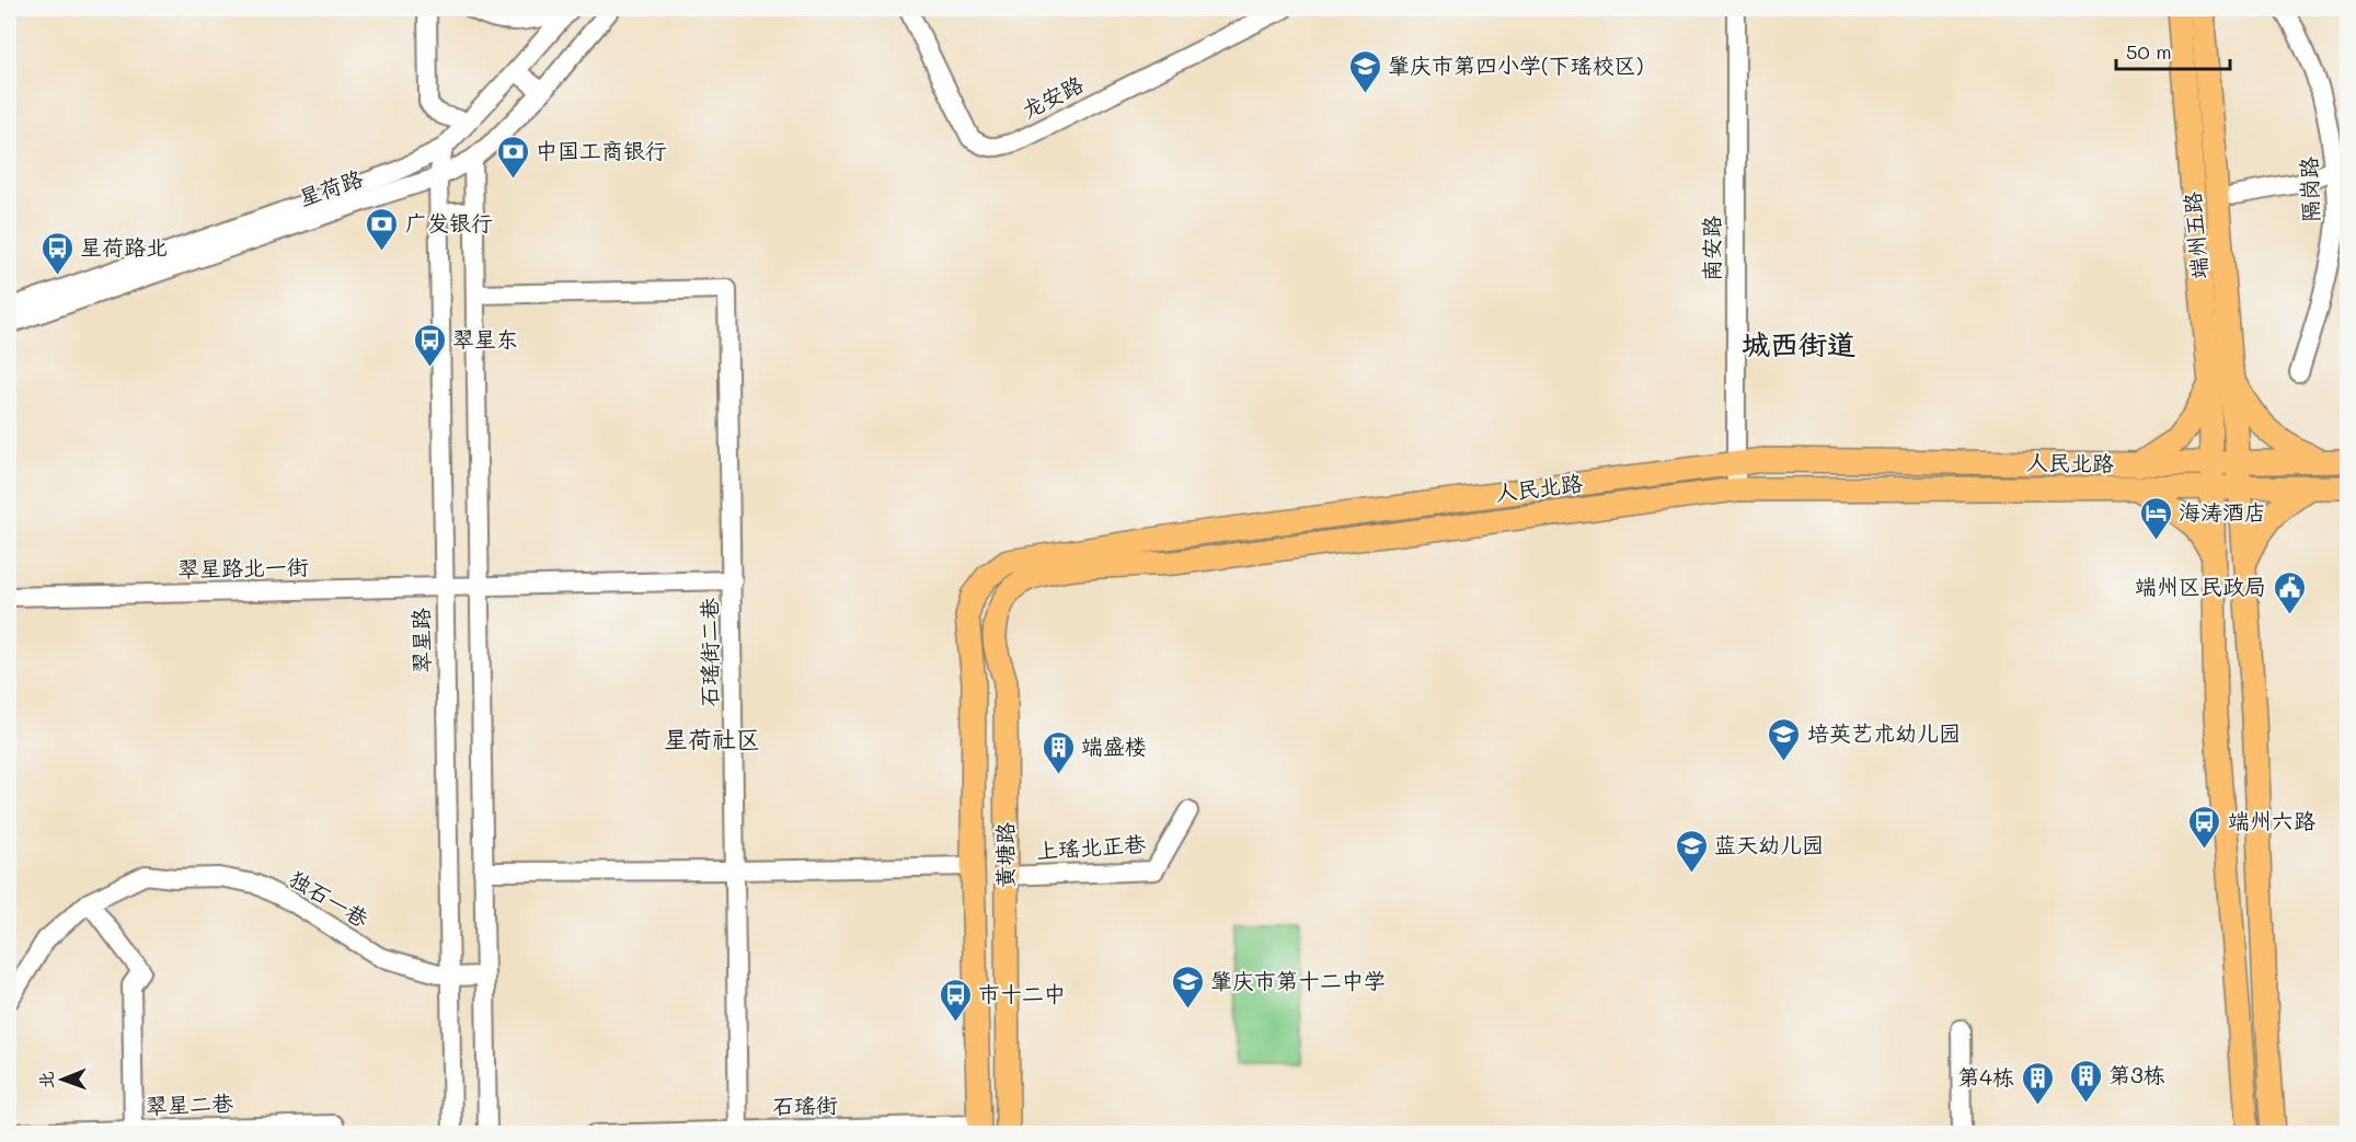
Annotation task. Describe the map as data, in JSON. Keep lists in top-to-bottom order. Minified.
{"streets":{"main road":["端州五路","人民北路","黄塘路"],"street":["龙安路","星荷路","隔岗路","南安路","翠星路北一街","翠星路","石瑶街二巷","上瑶北正巷","独石一巷","翠星二巷","石瑶街"]},"crossings":[["星荷路","翠星路"],["端州五路","人民北路"],["南安路","人民北路"],["人民北路","黄塘路"],["翠星路北一街","翠星路"],["翠星路北一街","石瑶街二巷"],["翠星路","独石一巷"],["石瑶街二巷","石瑶街"],["上瑶北正巷","黄塘路"],["黄塘路","石瑶街"]],"districts":["城西街道","星荷社区"],"places":{"school or university":["肇庆市第四小学(下瑶校区)","培英艺术幼儿园","蓝天幼儿园","肇庆市第十二中学"],"bank":["中国工商银行","广发银行"],"bus stop":["星荷路北","翠星东","端州六路","市十二中"],"hotel":["海涛酒店"],"public building":["端州区民政局"],"building":["端盛楼","第3栋","第4栋"]},"scale_bar":"50 m","north":"left"}
